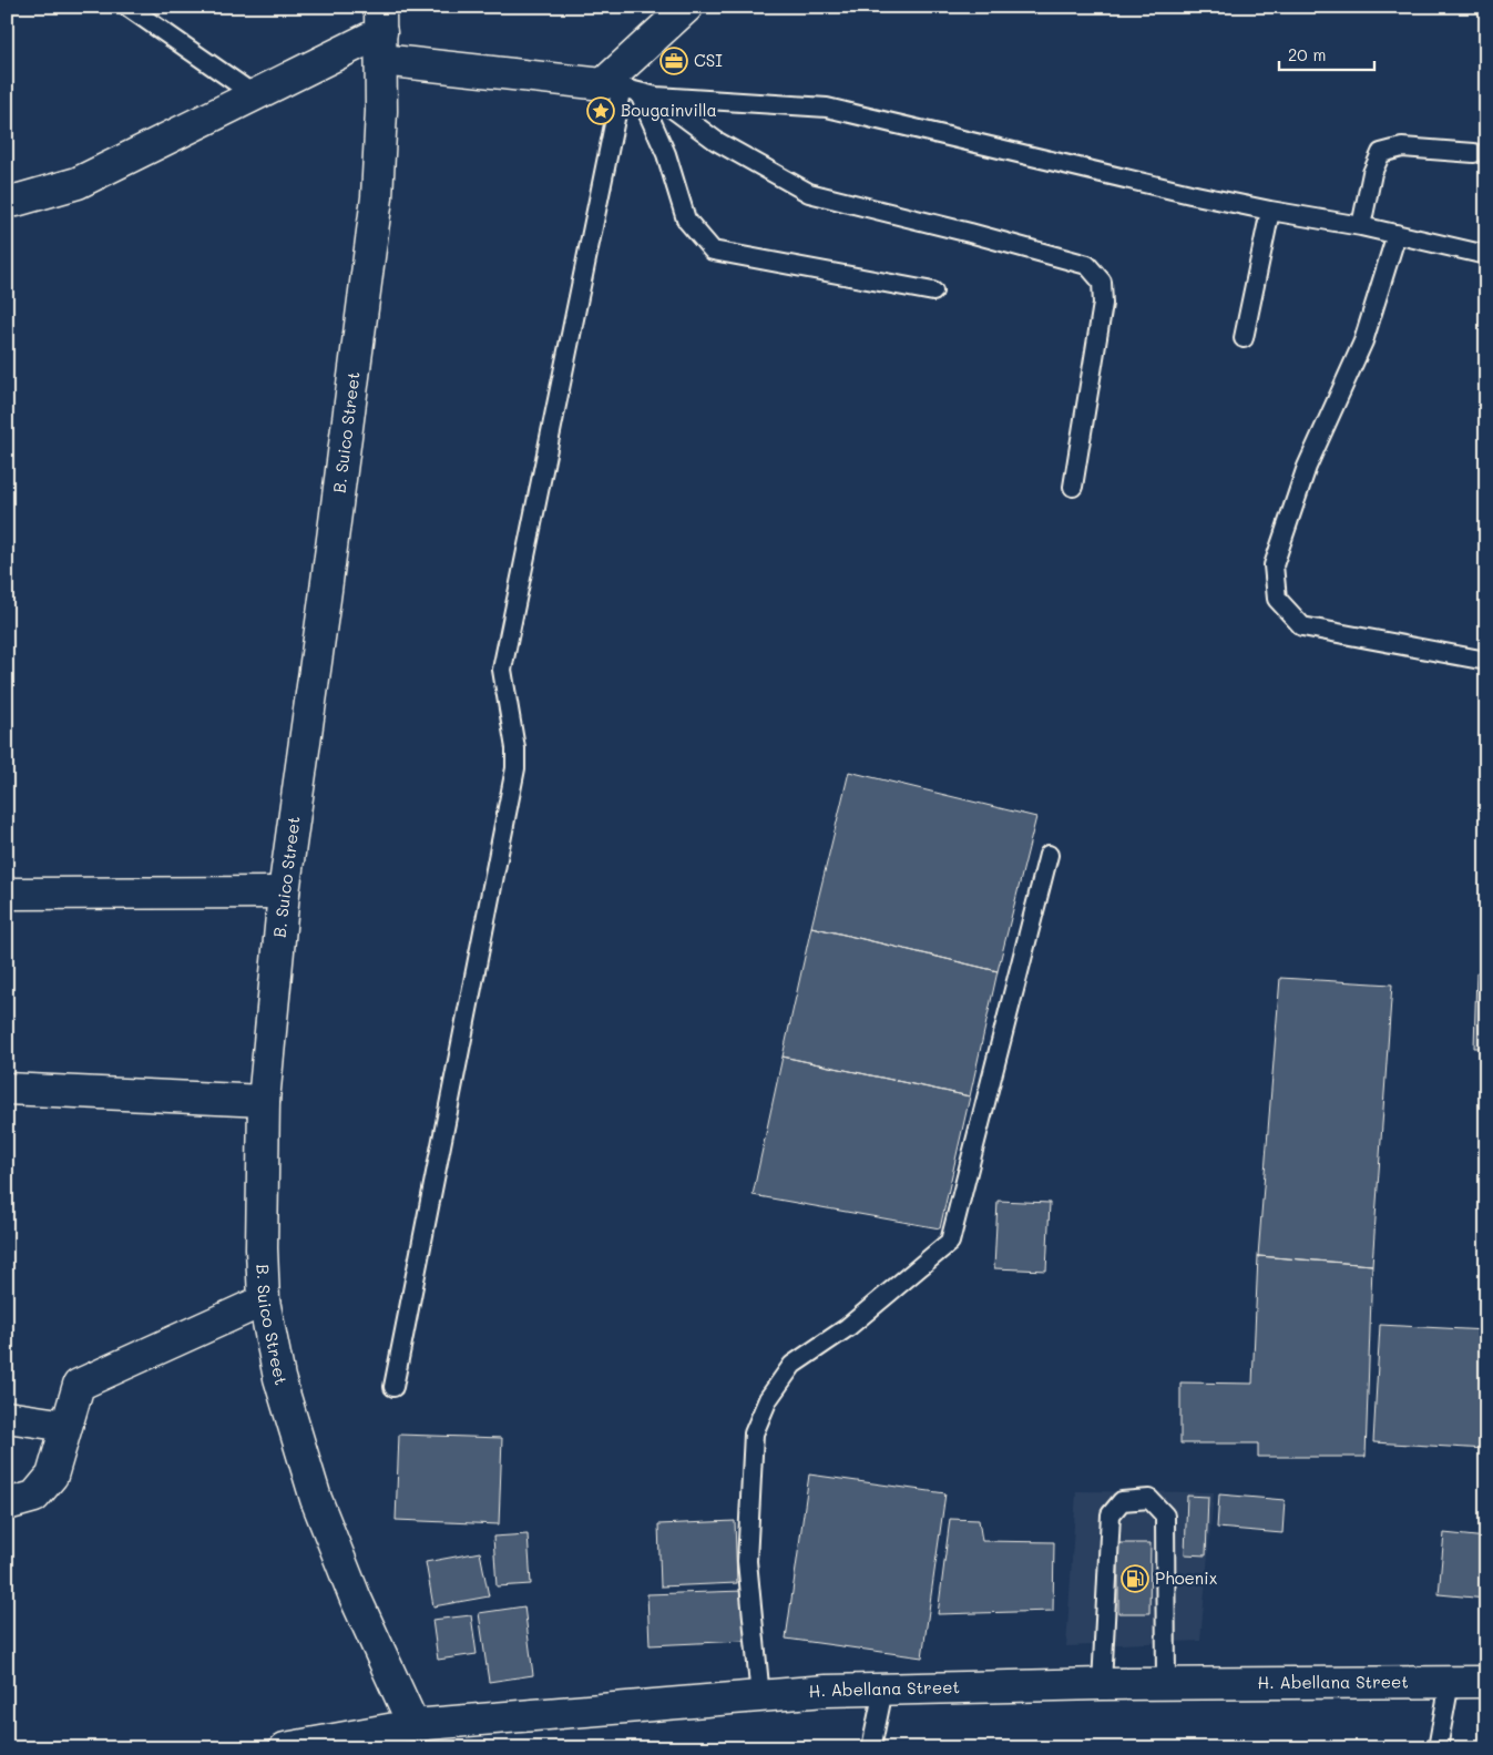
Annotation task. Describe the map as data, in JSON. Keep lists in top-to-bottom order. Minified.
{"streets":{"street":["B. Suico Street","H. Abellana Street"]},"crossings":[["B. Suico Street","H. Abellana Street"]],"places":{"office":["CSI"],"place":["Bougainvilla"],"fuel station":["Phoenix"]},"scale_bar":"20 m"}
